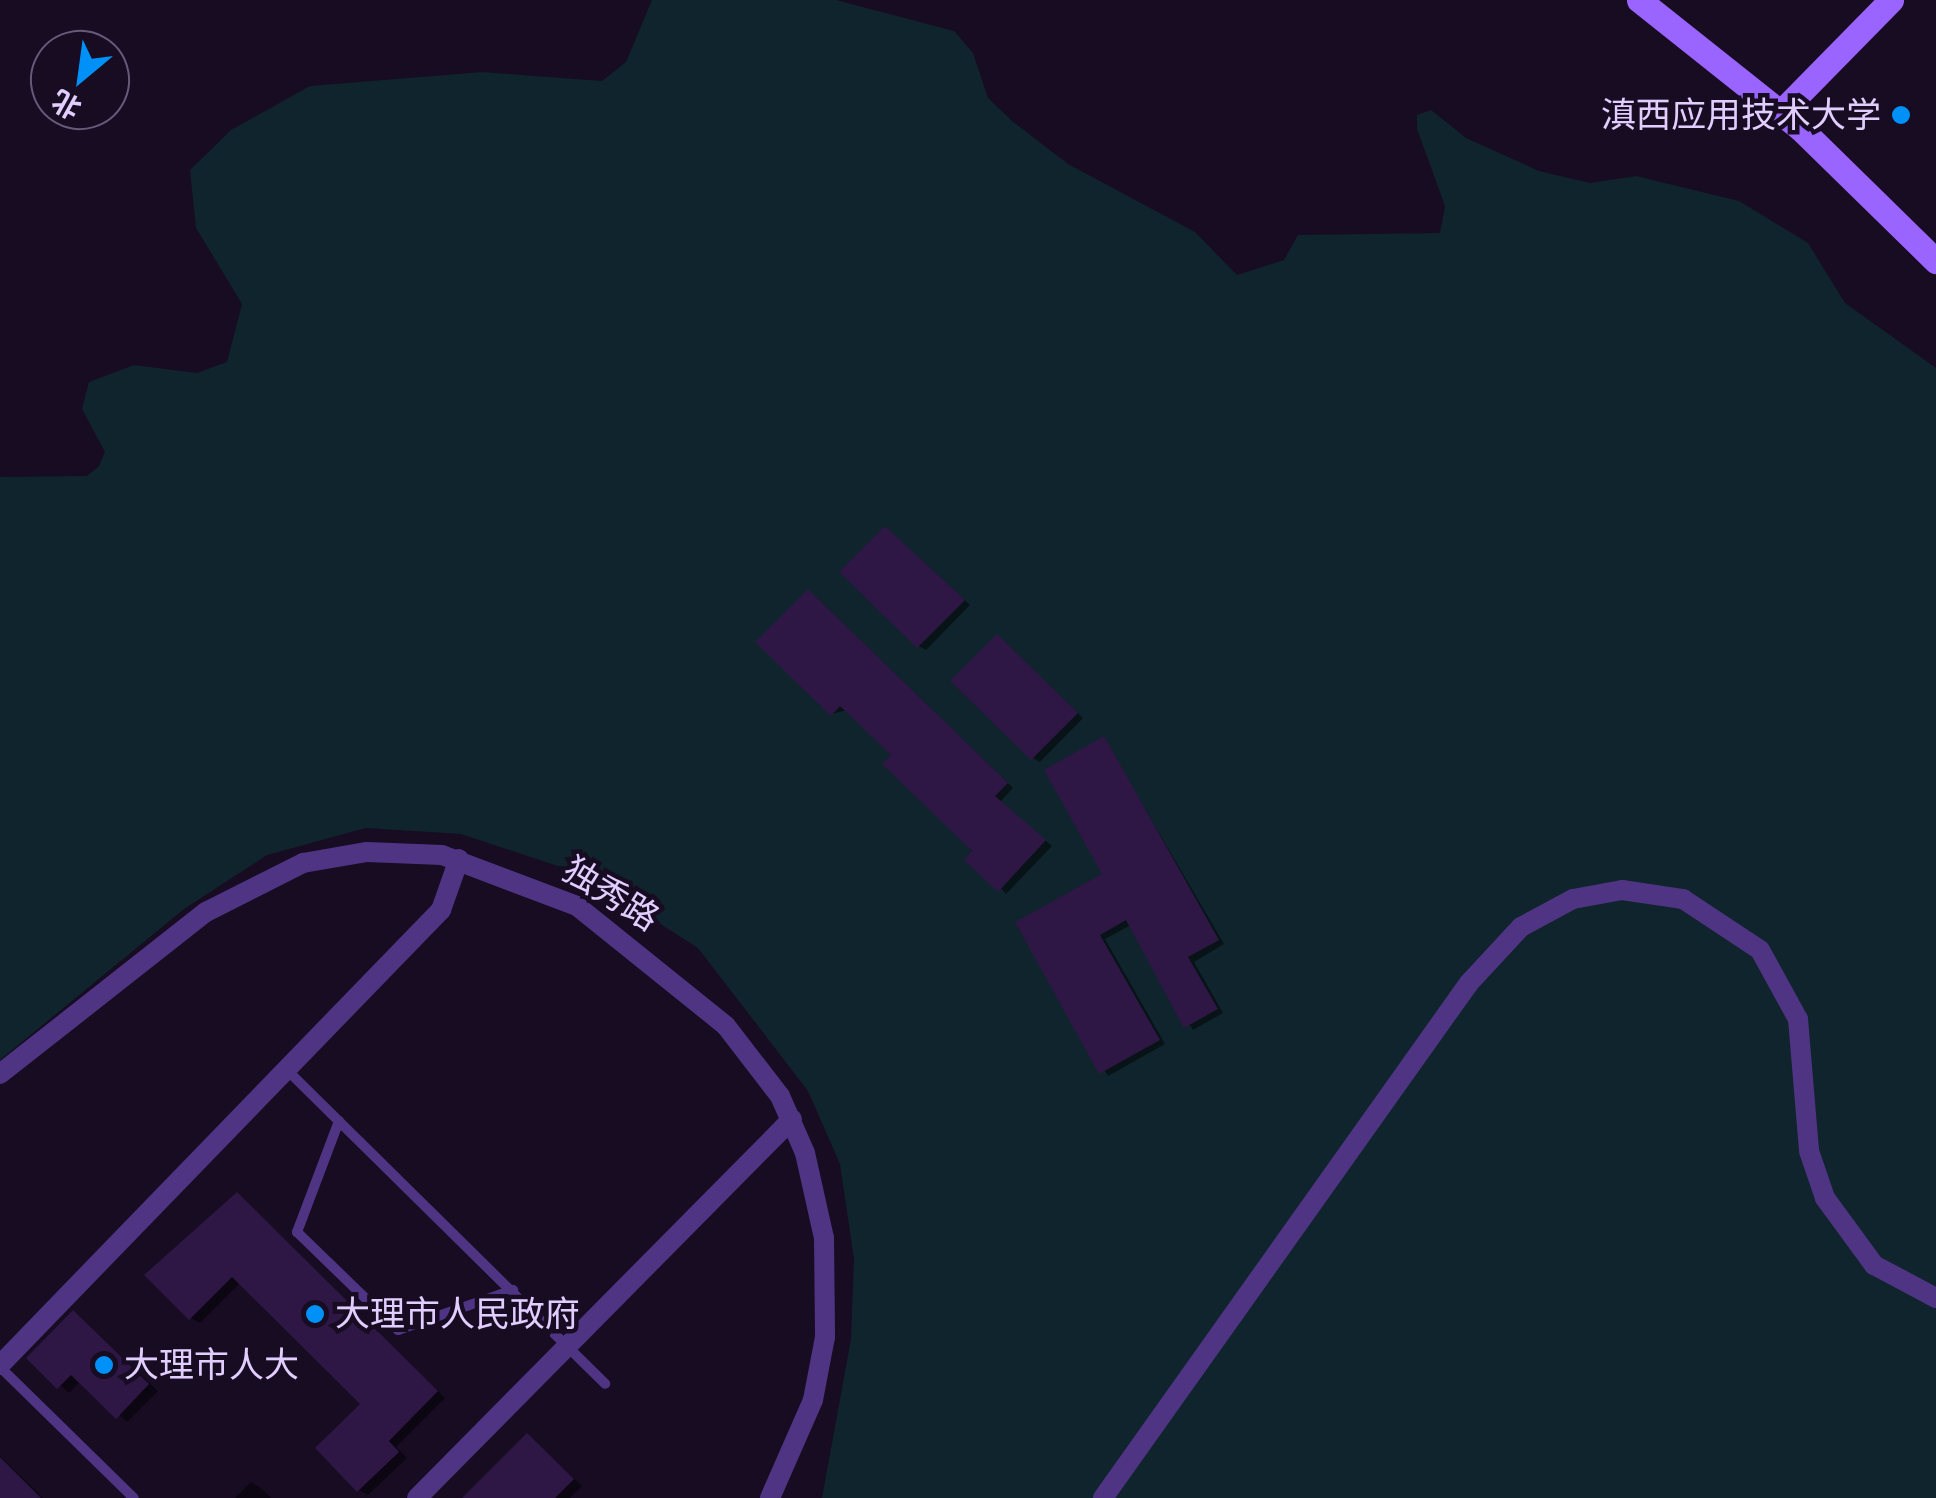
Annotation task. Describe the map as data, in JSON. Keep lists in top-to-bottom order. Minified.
{"streets":{"street":["独秀路"]},"places":["滇西应用技术大学","大理市人民政府","大理市人大"],"north":"bottom left"}
